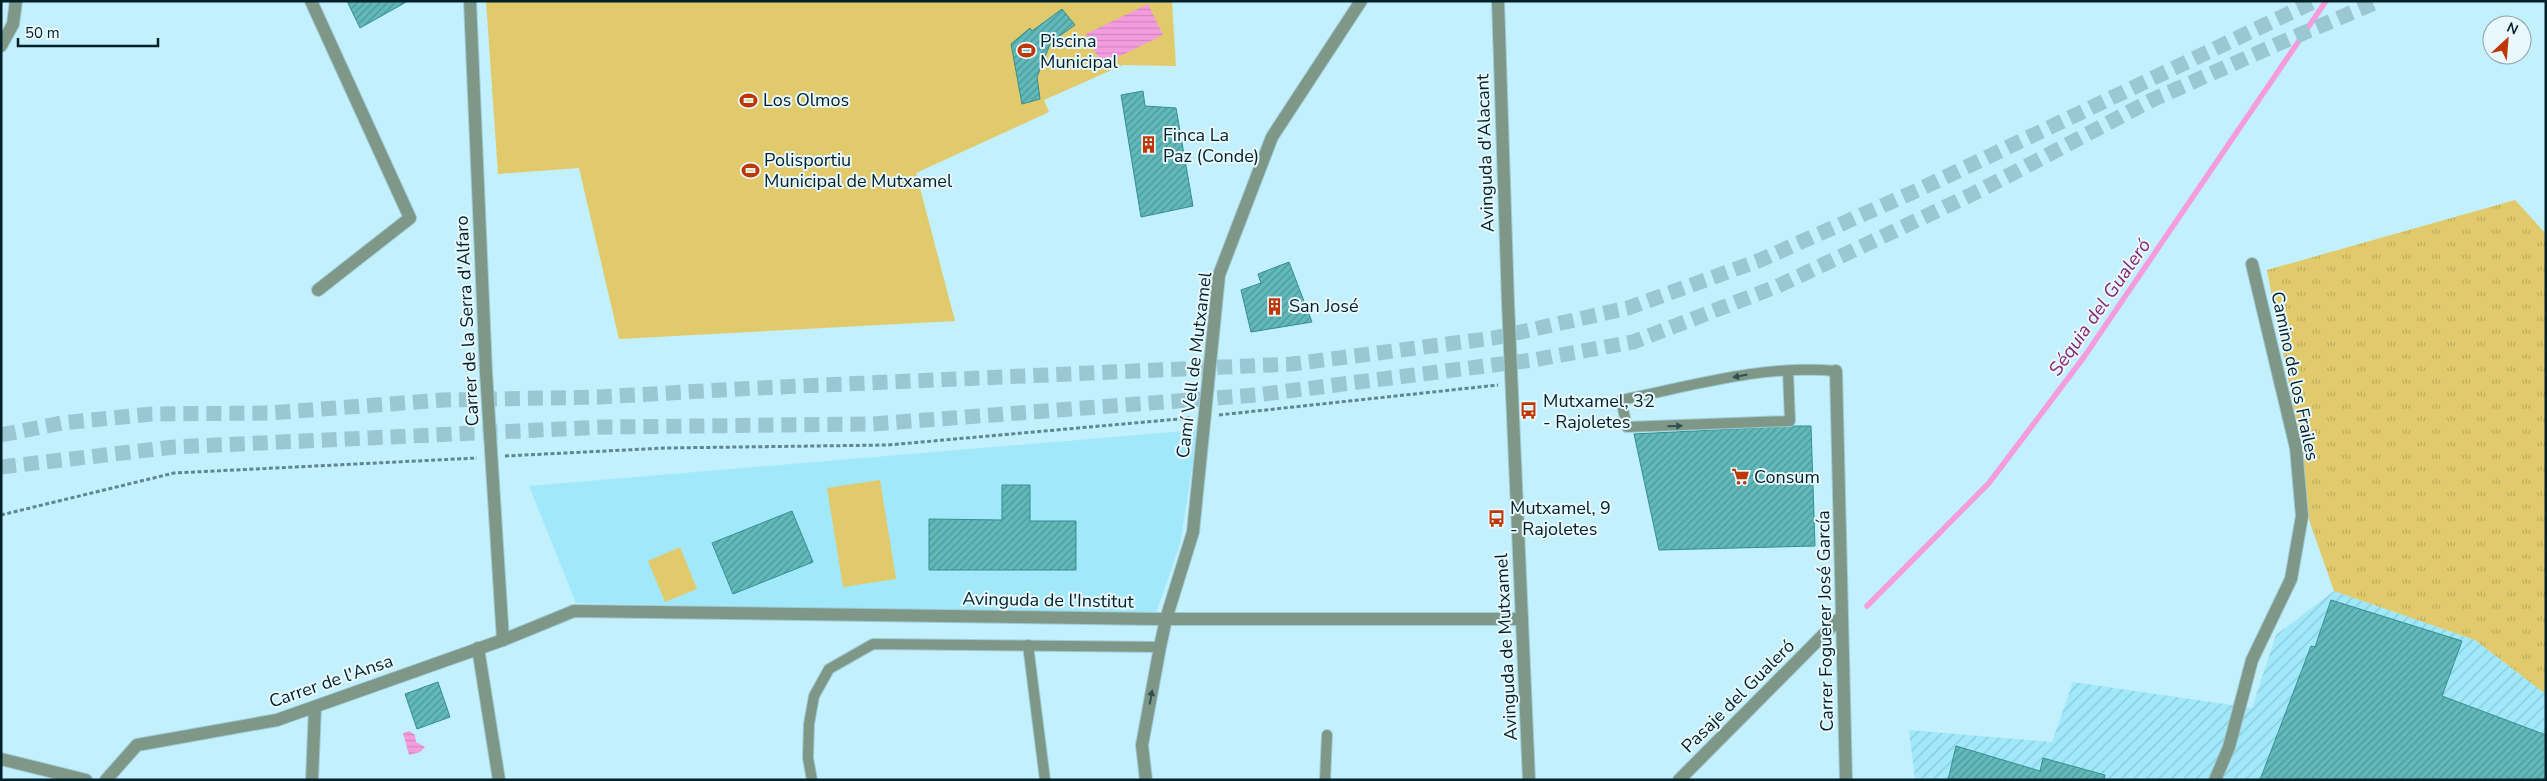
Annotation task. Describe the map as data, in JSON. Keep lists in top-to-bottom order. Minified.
{"streets":{"street":["Avinguda d'Alacant","Carrer de la Serra d'Alfaro","Camí Vell de Mutxamel","Camino de los Frailes","Avinguda de l'Institut","Carrer Foguerer José García","Avinguda de Mutxamel","Carrer de l'Ansa","Pasaje del Gualeró"]},"crossings":[["Avinguda d'Alacant","Avinguda de Mutxamel"],["Carrer de la Serra d'Alfaro","Carrer de l'Ansa"],["Camí Vell de Mutxamel","Avinguda de l'Institut"],["Avinguda de l'Institut","Avinguda de Mutxamel"],["Avinguda de l'Institut","Carrer de l'Ansa"],["Carrer Foguerer José García","Pasaje del Gualeró"]],"water":["Séquia del Gualeró"],"places":{"sports":["Piscina Municipal","Los Olmos","Polisportiu Municipal de Mutxamel"],"building":["Finca La Paz (Conde)","San José"],"bus stop":["Mutxamel, 32 - Rajoletes","Mutxamel, 9 - Rajoletes"],"supermarket":["Consum"]},"scale_bar":"50 m","north":"top right"}
